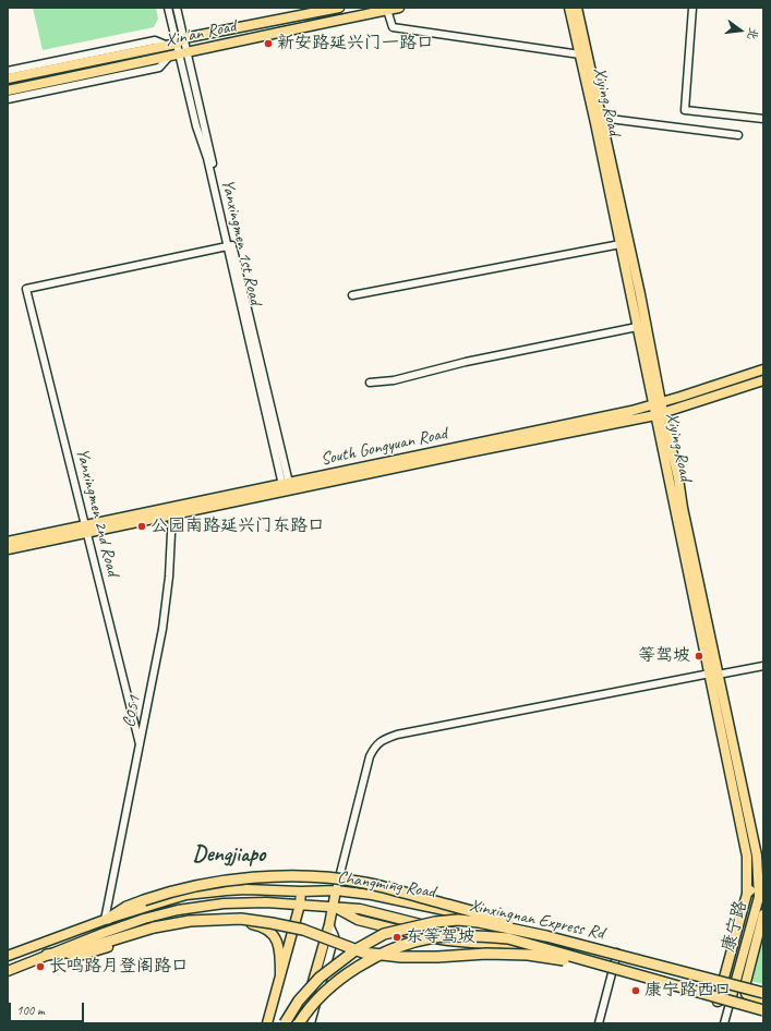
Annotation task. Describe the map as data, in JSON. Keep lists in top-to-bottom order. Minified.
{"streets":{"highway":["Xinxingnan Express Rd"],"main road":["Xin'an Road","Xiying Road","South Gongyuan Road","Changming Road","康宁路"],"street":["Yanxingmen 1st Road","Yanxingmen 2nd Road","C051"]},"crossings":[["Xin'an Road","Yanxingmen 1st Road"],["Xiying Road","South Gongyuan Road"],["Xiying Road","康宁路"],["Yanxingmen 1st Road","South Gongyuan Road"],["Yanxingmen 1st Road","Yanxingmen 2nd Road"],["South Gongyuan Road","Yanxingmen 2nd Road"],["South Gongyuan Road","C051"],["Yanxingmen 2nd Road","C051"],["C051","Changming Road"],["Changming Road","康宁路"]],"districts":["Dengjiapo"],"places":["新安路延兴门一路口","公园南路延兴门东路口","等驾坡","东等驾坡","长鸣路月登阁路口","康宁路西口"],"scale_bar":"100 m","north":"right"}
